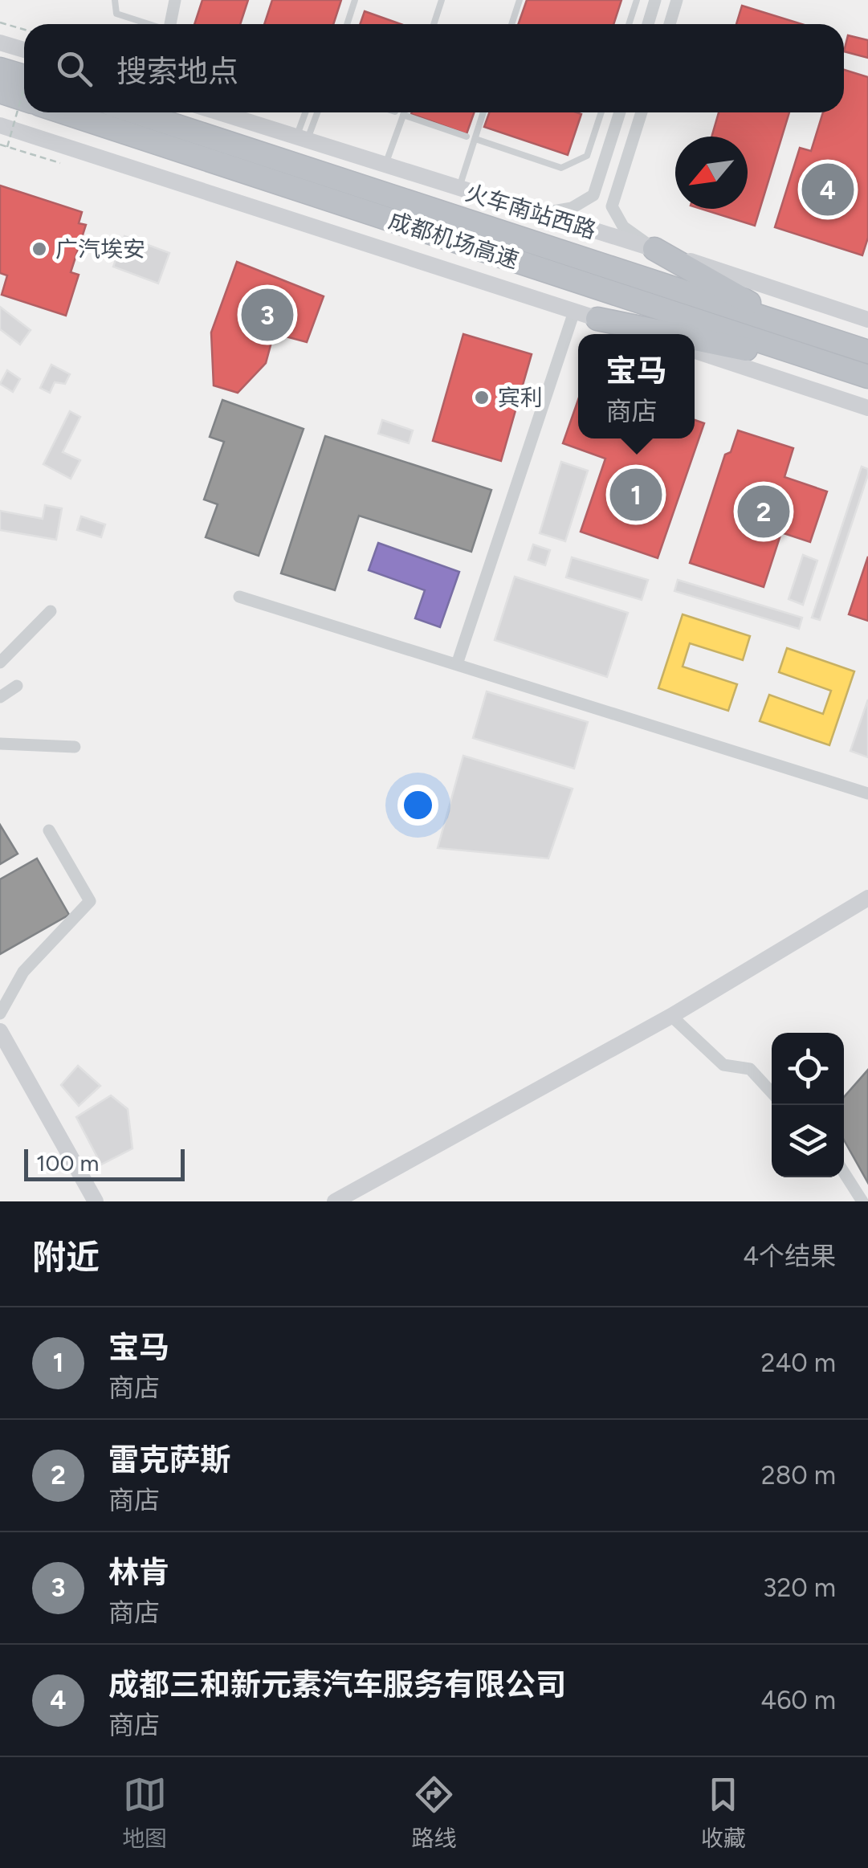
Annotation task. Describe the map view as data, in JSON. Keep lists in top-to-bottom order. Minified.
{"streets":{"highway":["成都机场高速"],"main road":["火车南站西路"]},"places":["广汽埃安","宾利"],"scale_bar":"100 m","north":"bottom left","page":{"search":"搜索地点","pins":["4","3","1","2"],"popup":["宝马","商店"],"scale":"100 m","heading":["附近","4个结果"],"list":[{"mark":"1","name":"宝马","note":"商店","value":"240 m"},{"mark":"2","name":"雷克萨斯","note":"商店","value":"280 m"},{"mark":"3","name":"林肯","note":"商店","value":"320 m"},{"mark":"4","name":"成都三和新元素汽车服务有限公司","note":"商店","value":"460 m"}],"nav":["地图","路线","收藏"]}}
